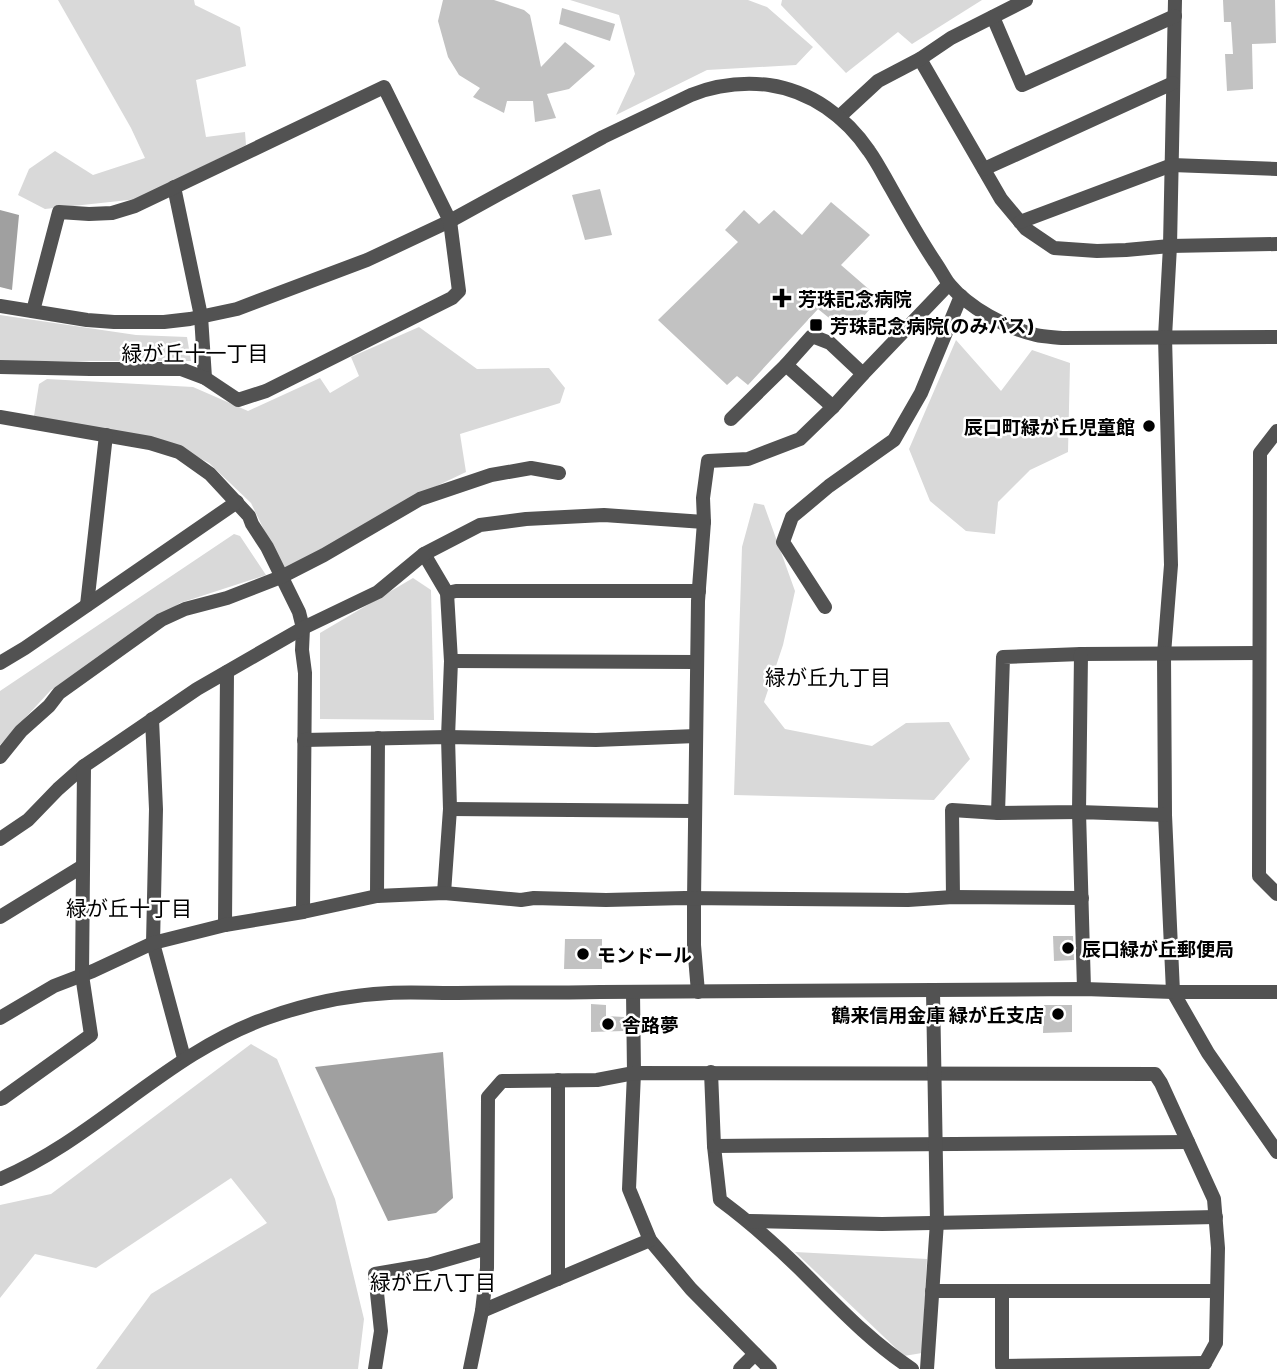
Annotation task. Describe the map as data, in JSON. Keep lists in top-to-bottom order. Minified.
{"districts":["緑が丘十一丁目","緑が丘九丁目","緑が丘十丁目","緑が丘八丁目"],"places":{"health":["芳珠記念病院"],"transit":["芳珠記念病院(のみバス)"],"other":["辰口町緑が丘児童館","辰口緑が丘郵便局","モンドール","鶴来信用金庫 緑が丘支店","舎路夢"]}}
